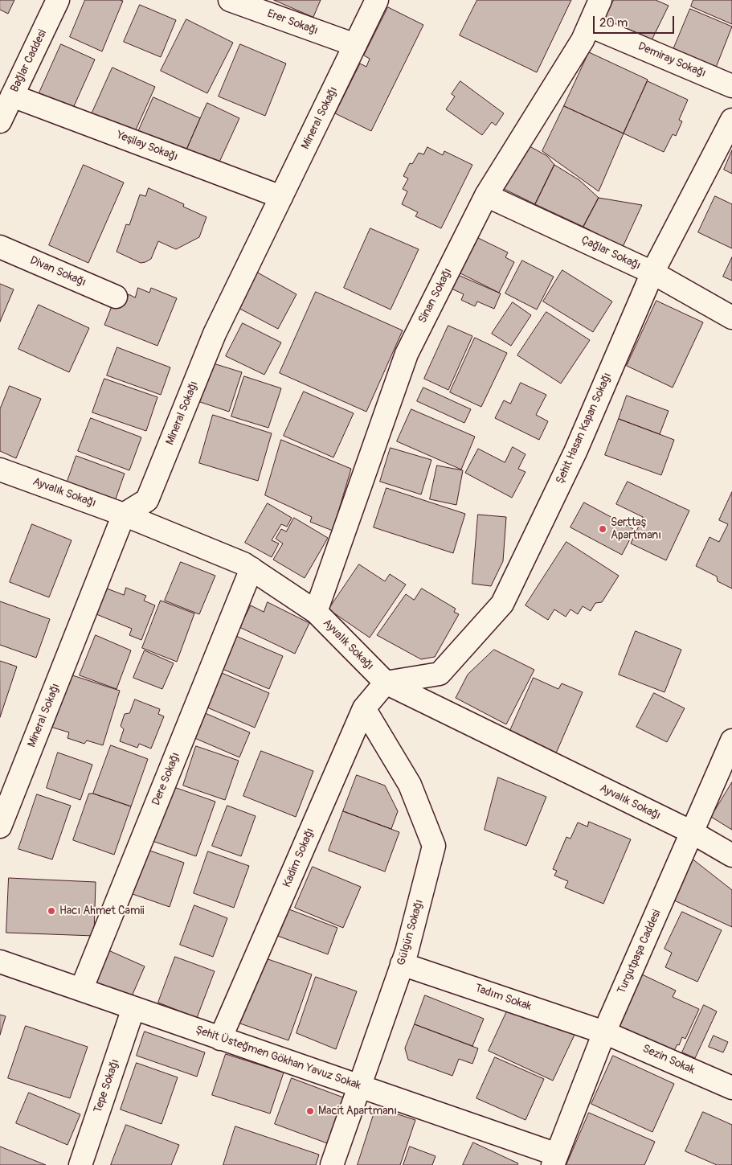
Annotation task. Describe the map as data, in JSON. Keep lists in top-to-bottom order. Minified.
{"streets":{"street":["Erer Sokağı","Demiray Sokağı","Bağlar Caddesi","Mineral Sokağı","Yeşilay Sokağı","Çağlar Sokağı","Divan Sokağı","Sinan Sokağı","Şehit Hasan Kapan Sokağı","Ayvalık Sokağı","Dere Sokağı","Kadim Sokağı","Gülgün Sokağı","Turgutpaşa Caddesi","Tadım Sokak","Şehit Üsteğmen Gökhan Yavuz Sokak","Sezin Sokak","Tepe Sokağı"]},"crossings":[["Erer Sokağı","Mineral Sokağı"],["Demiray Sokağı","Sinan Sokağı"],["Bağlar Caddesi","Yeşilay Sokağı"],["Mineral Sokağı","Yeşilay Sokağı"],["Mineral Sokağı","Ayvalık Sokağı"],["Çağlar Sokağı","Sinan Sokağı"],["Çağlar Sokağı","Şehit Hasan Kapan Sokağı"],["Sinan Sokağı","Ayvalık Sokağı"],["Şehit Hasan Kapan Sokağı","Ayvalık Sokağı"],["Şehit Hasan Kapan Sokağı","Kadim Sokağı"],["Ayvalık Sokağı","Dere Sokağı"],["Ayvalık Sokağı","Kadim Sokağı"],["Ayvalık Sokağı","Turgutpaşa Caddesi"],["Dere Sokağı","Şehit Üsteğmen Gökhan Yavuz Sokak"],["Kadim Sokağı","Gülgün Sokağı"],["Kadim Sokağı","Şehit Üsteğmen Gökhan Yavuz Sokak"],["Gülgün Sokağı","Tadım Sokak"],["Gülgün Sokağı","Şehit Üsteğmen Gökhan Yavuz Sokak"],["Turgutpaşa Caddesi","Tadım Sokak"],["Turgutpaşa Caddesi","Şehit Üsteğmen Gökhan Yavuz Sokak"],["Turgutpaşa Caddesi","Sezin Sokak"],["Tadım Sokak","Sezin Sokak"],["Şehit Üsteğmen Gökhan Yavuz Sokak","Tepe Sokağı"]],"places":["Serttaş Apartmanı","Hacı Ahmet Camii","Macit Apartmanı"],"scale_bar":"20 m"}
